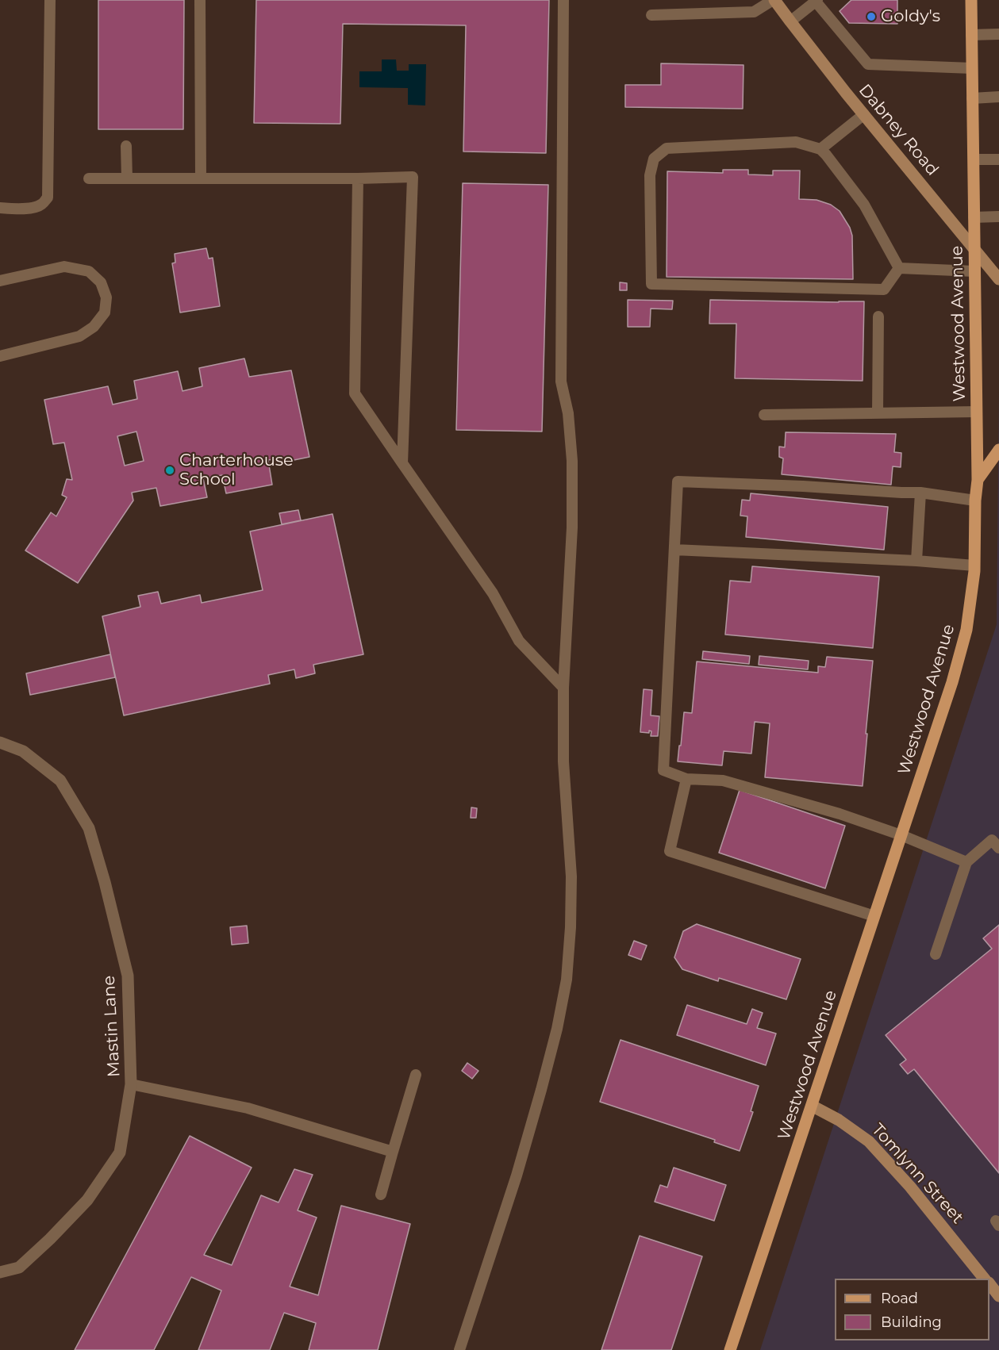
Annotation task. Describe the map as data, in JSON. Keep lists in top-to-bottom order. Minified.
{"streets":{"main road":["Westwood Avenue"],"street":["Dabney Road","Mastin Lane","Tomlynn Street"]},"crossings":[["Dabney Road","Westwood Avenue"],["Westwood Avenue","Tomlynn Street"]],"places":["Goldy's","Charterhouse School"],"legend":["Road","Building"]}
